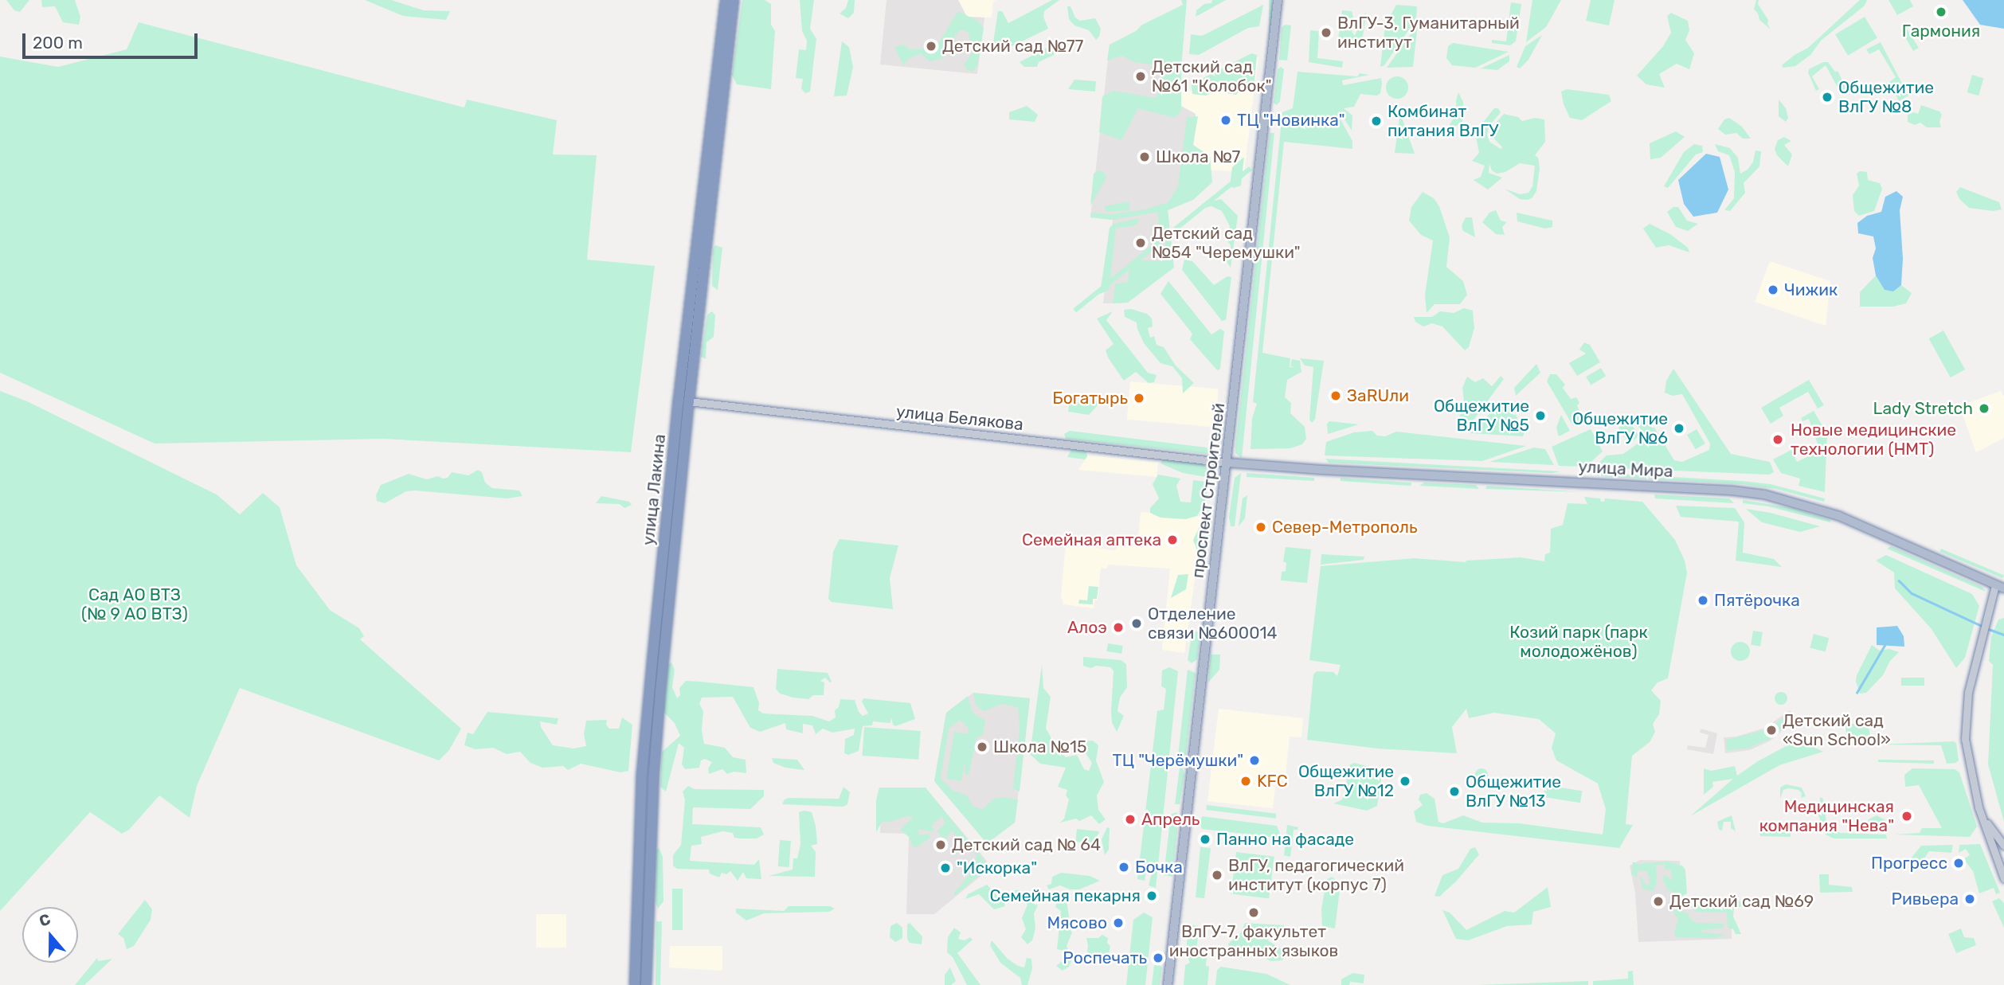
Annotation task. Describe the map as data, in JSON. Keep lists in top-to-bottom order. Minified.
{"streets":{"highway":["улица Лакина"],"main road":["улица Мира","проспект Строителей"],"street":["улица Белякова"]},"crossings":[["улица Белякова","улица Мира"],["улица Белякова","улица Лакина"],["улица Белякова","проспект Строителей"],["улица Мира","проспект Строителей"]],"parks":["Сад АО ВТЗ (№ 9 АО ВТЗ)","Козий парк (парк молодожёнов)"],"places":["Гармония","ВлГУ-3, Гуманитарный институт","Детский сад №77","Детский сад №61 \"Колобок\"","Общежитие ВлГУ №8","ТЦ \"Новинка\"","Комбинат питания ВлГУ","Школа №7","Детский сад №54 \"Черемушки\"","Чижик","ЗаRUли","Богатырь","Lady Stretch","Общежитие ВлГУ №5","Общежитие ВлГУ №6","Новые медицинские технологии (НМТ)","Север-Метрополь","Семейная аптека","Пятёрочка","Отделение связи №600014","Алоэ","Детский сад «Sun School»","Школа №15","ТЦ \"Черёмушки\"","KFC","Общежитие ВлГУ №12","Общежитие ВлГУ №13","Медицинская компания \"Нева\"","Апрель","Панно на фасаде","Детский сад № 64","Прогресс","Бочка","\"Искорка\"","ВлГУ, педагогический институт (корпус 7)","Семейная пекарня","Ривьера","Детский сад №69","ВлГУ-7, факультет иностранных языков","Мясово","Роспечать"],"scale_bar":"200 m","north":"top"}
